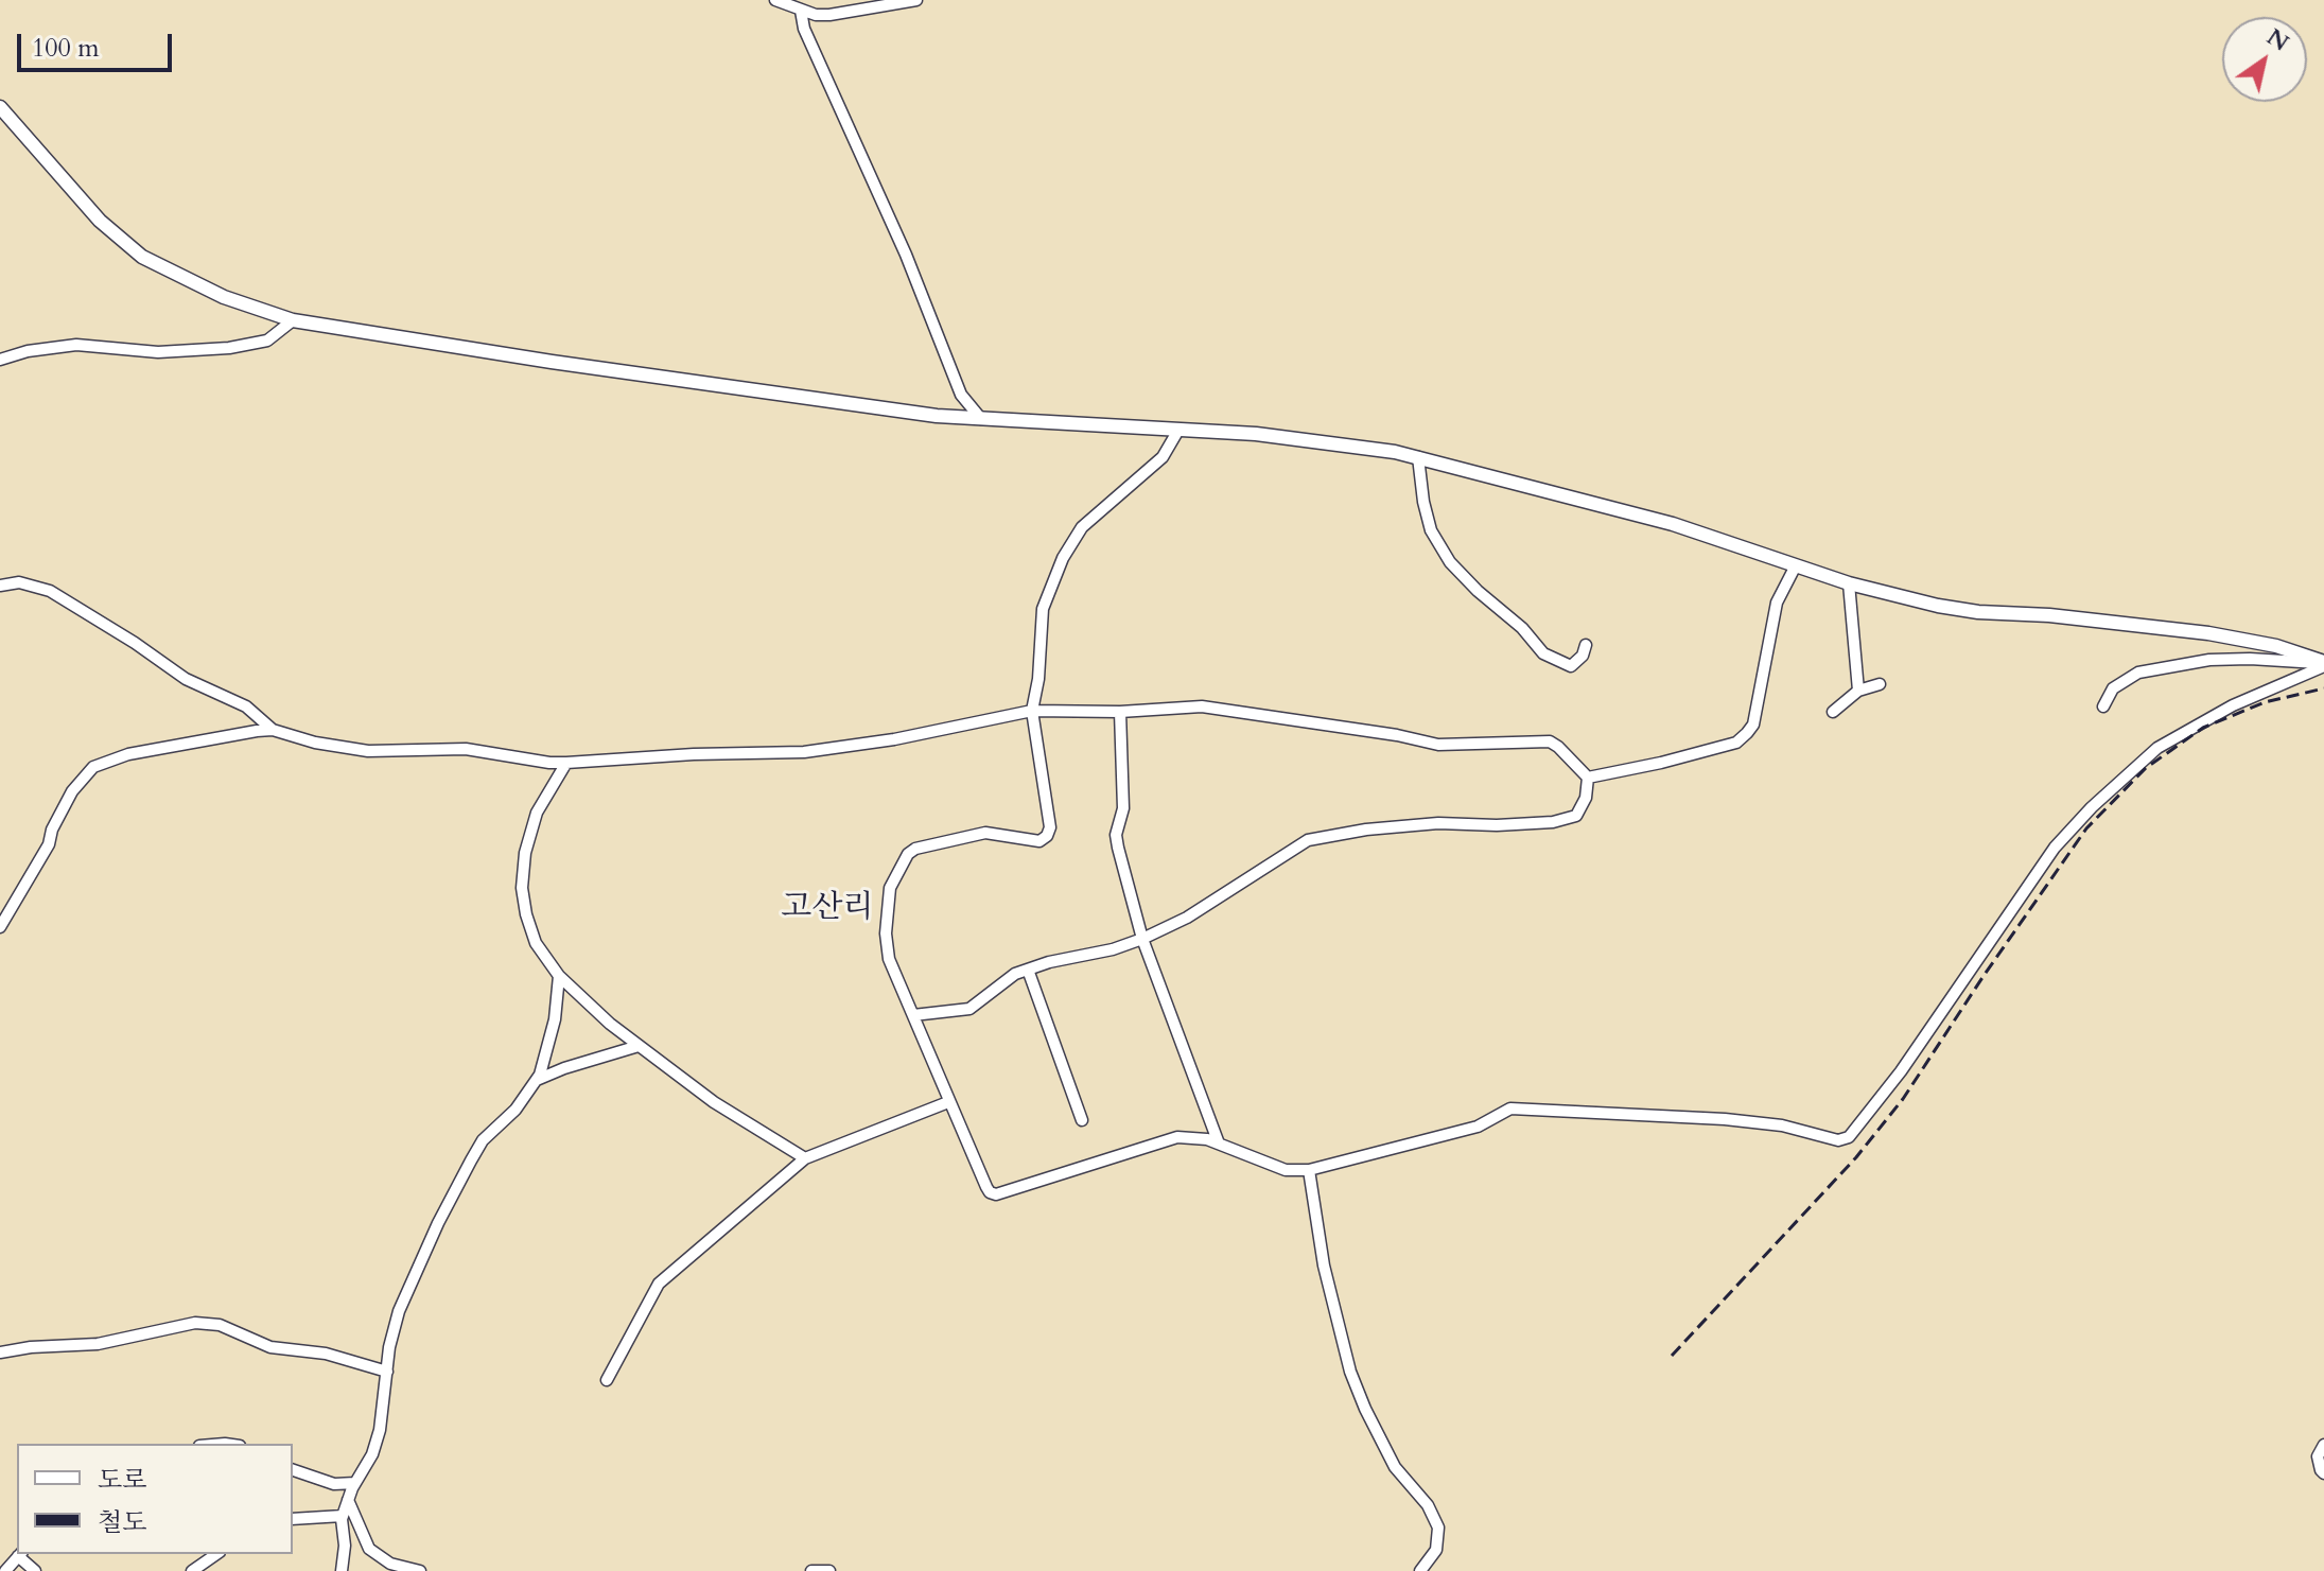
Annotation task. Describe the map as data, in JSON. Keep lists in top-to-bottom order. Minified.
{"districts":["고산리"],"legend":["도로","철도"],"scale_bar":"100 m","north":"top right"}
